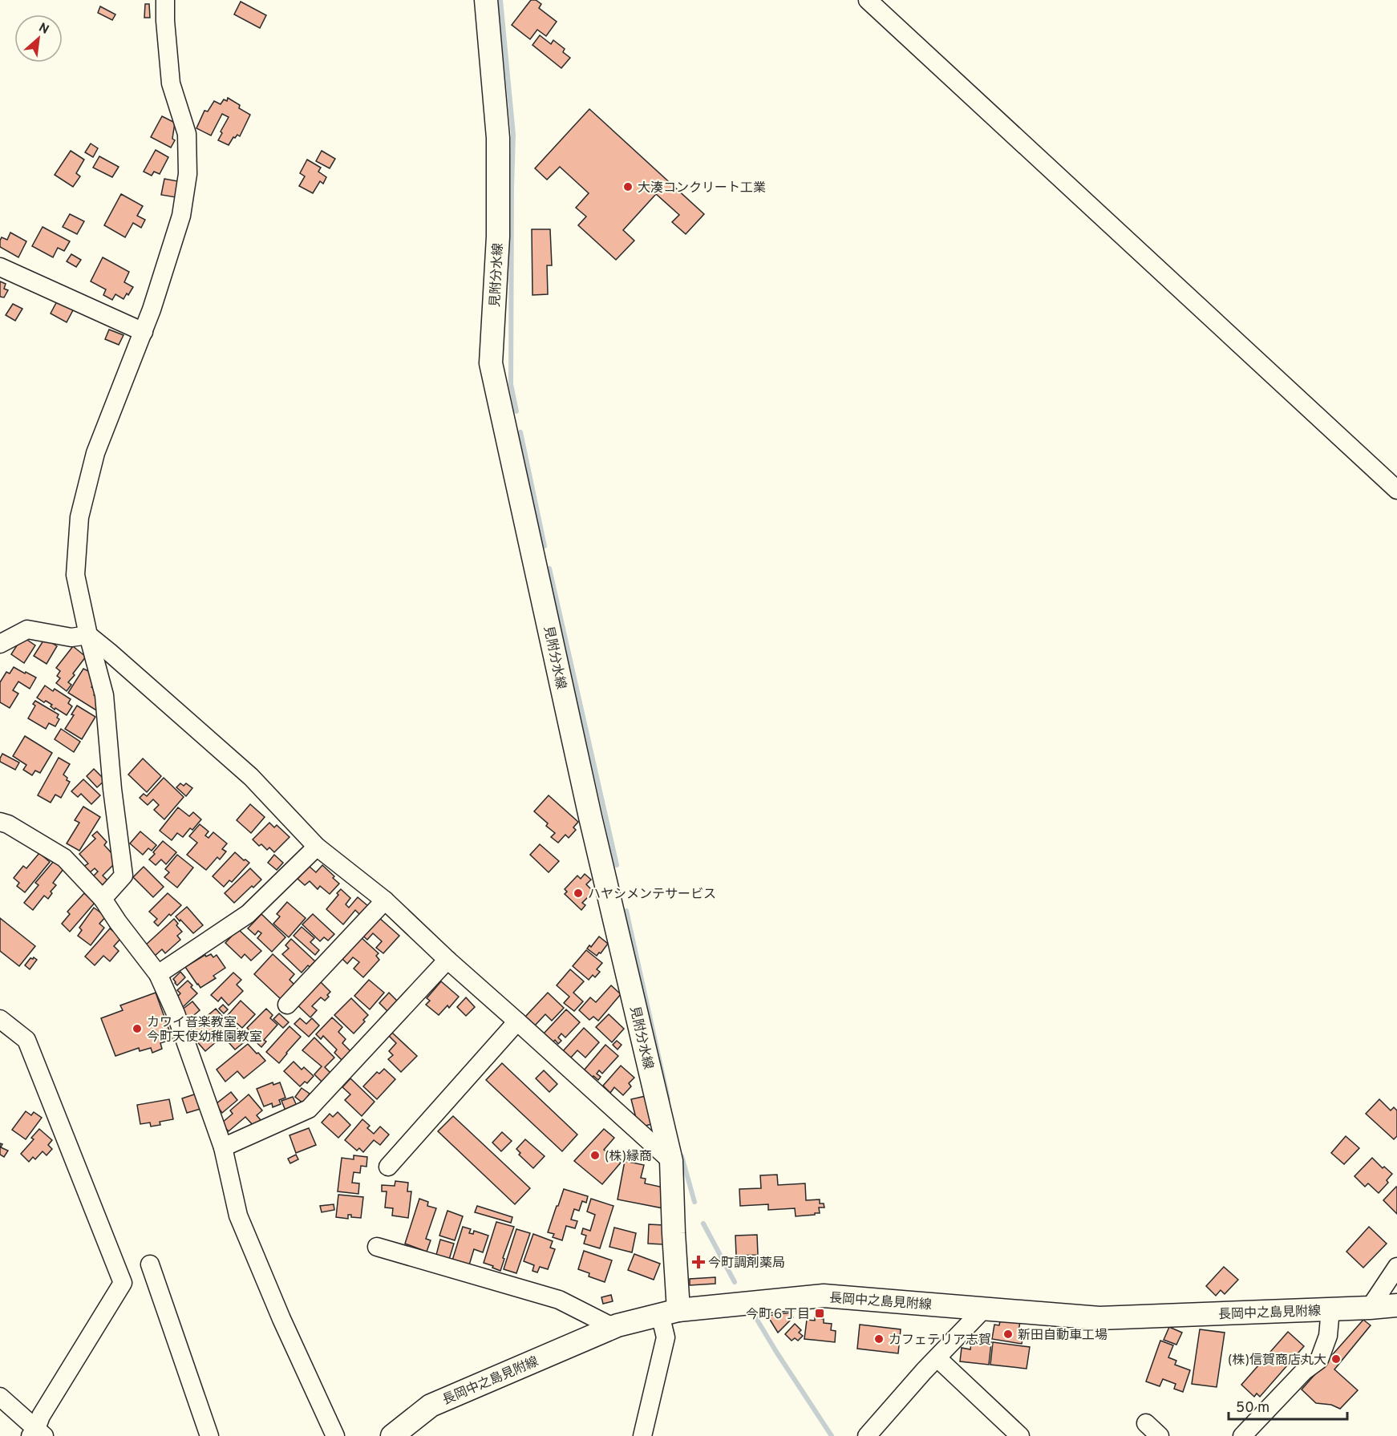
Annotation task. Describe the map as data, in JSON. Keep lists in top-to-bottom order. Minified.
{"streets":{"main road":["見附分水線","長岡中之島見附線"]},"crossings":[["見附分水線","長岡中之島見附線"]],"places":{"other":["大湊コンクリート工業","ハヤシメンテサービス","カワイ音楽教室 今町天使幼稚園教室","(株)縁商","新田自動車工場","カフェテリア志賀","(株)信賀商店丸大"],"health":["今町調剤薬局"],"transit":["今町６丁目"]},"scale_bar":"50 m","north":"top right"}
